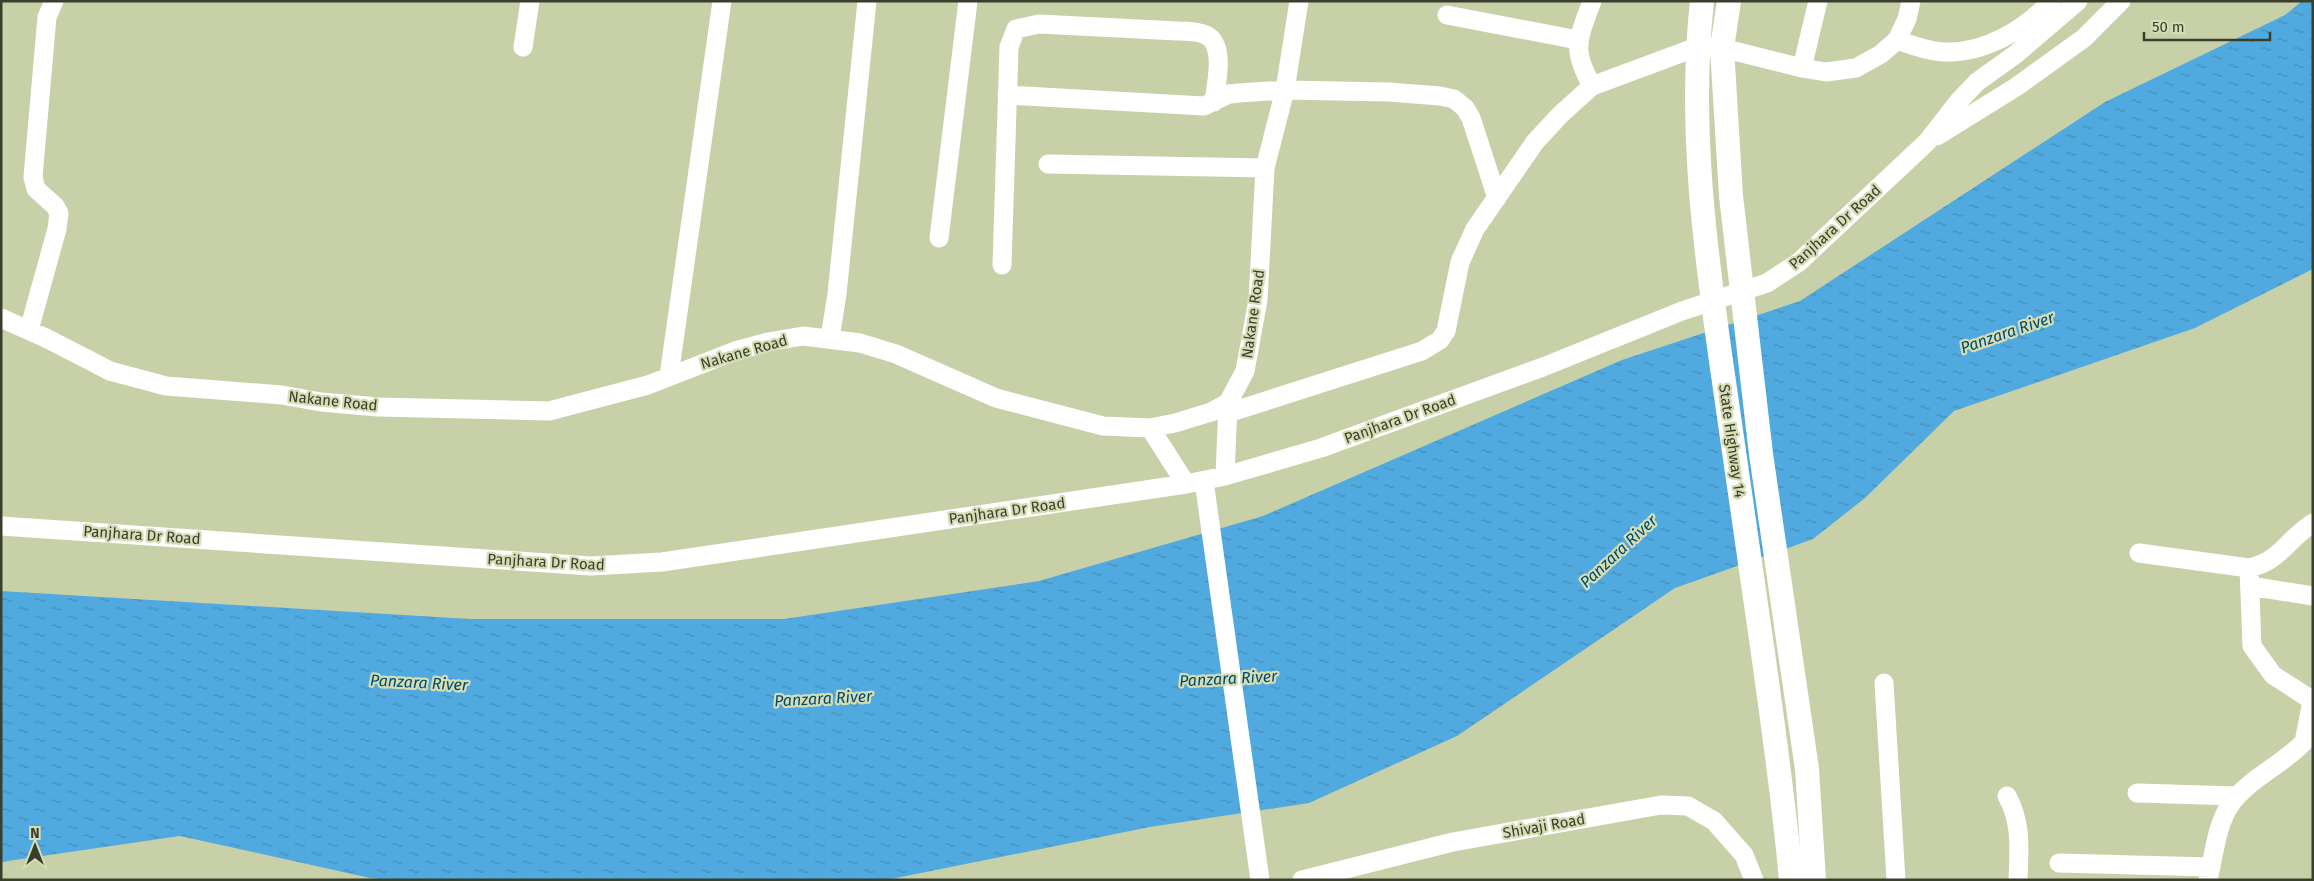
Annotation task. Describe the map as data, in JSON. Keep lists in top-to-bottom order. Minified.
{"streets":{"main road":["State Highway 14"],"street":["Panjhara Dr Road","Nakane Road","Shivaji Road"]},"water":["Panzara River"],"scale_bar":"50 m","north":"top"}
